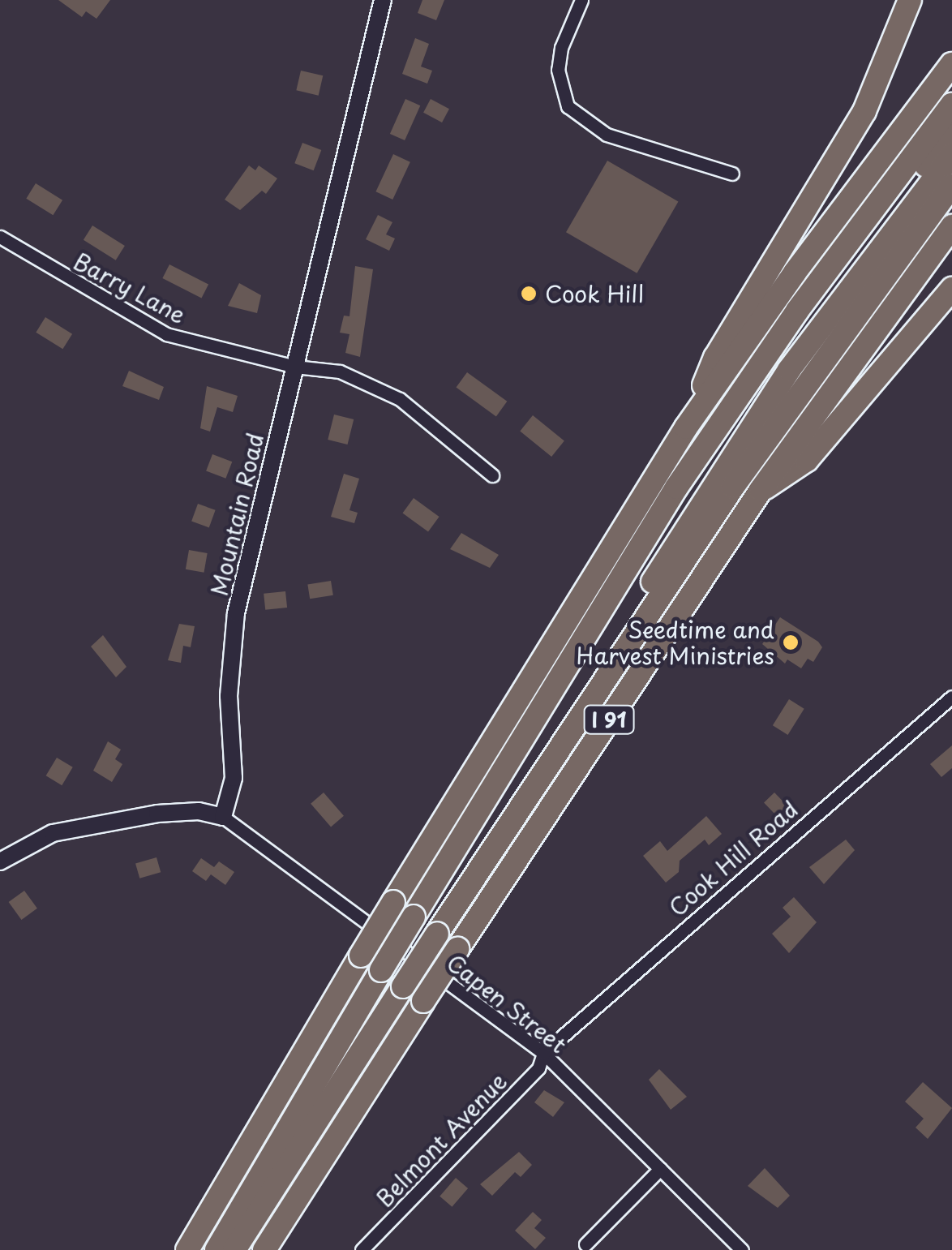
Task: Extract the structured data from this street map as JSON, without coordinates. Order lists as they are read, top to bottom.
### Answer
{
  "streets": {
    "highway": ["I 91"],
    "street": [
      "Barry Lane",
      "Mountain Road",
      "Cook Hill Road",
      "Capen Street",
      "Belmont Avenue"
    ]
  },
  "crossings": [
    ["Barry Lane", "Mountain Road"],
    ["Mountain Road", "Capen Street"],
    ["Cook Hill Road", "Capen Street"],
    ["Cook Hill Road", "Belmont Avenue"],
    ["Capen Street", "Belmont Avenue"]
  ],
  "places": ["Cook Hill", "Seedtime and Harvest Ministries"]
}
